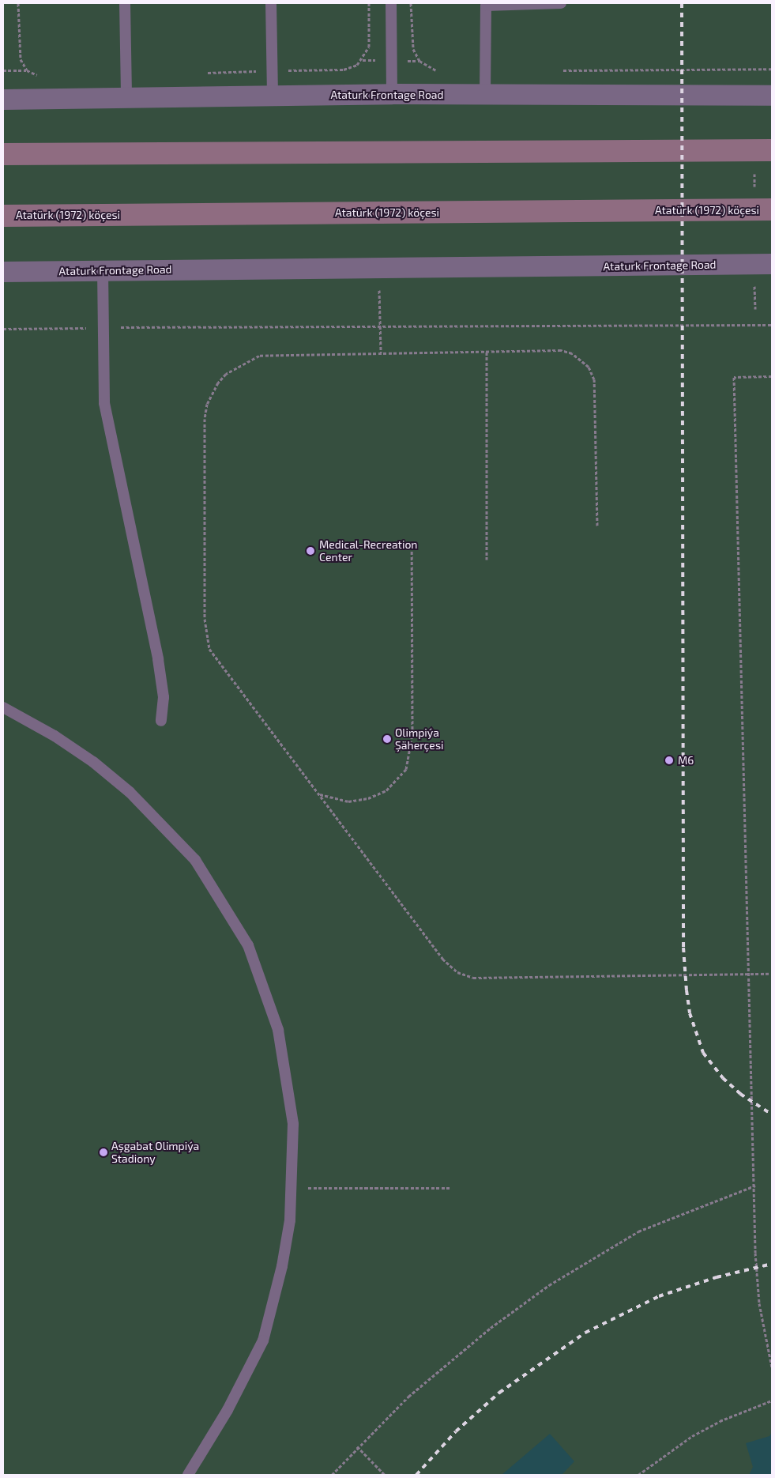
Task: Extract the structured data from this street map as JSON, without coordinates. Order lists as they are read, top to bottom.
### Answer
{
  "streets": {
    "main road": ["Atatürk (1972) köçesi"],
    "street": ["Ataturk Frontage Road"]
  },
  "places": [
    "Medical-Recreation Center",
    "Olimpiýa Şäherçesi",
    "M6",
    "Aşgabat Olimpiýa Stadiony"
  ]
}
